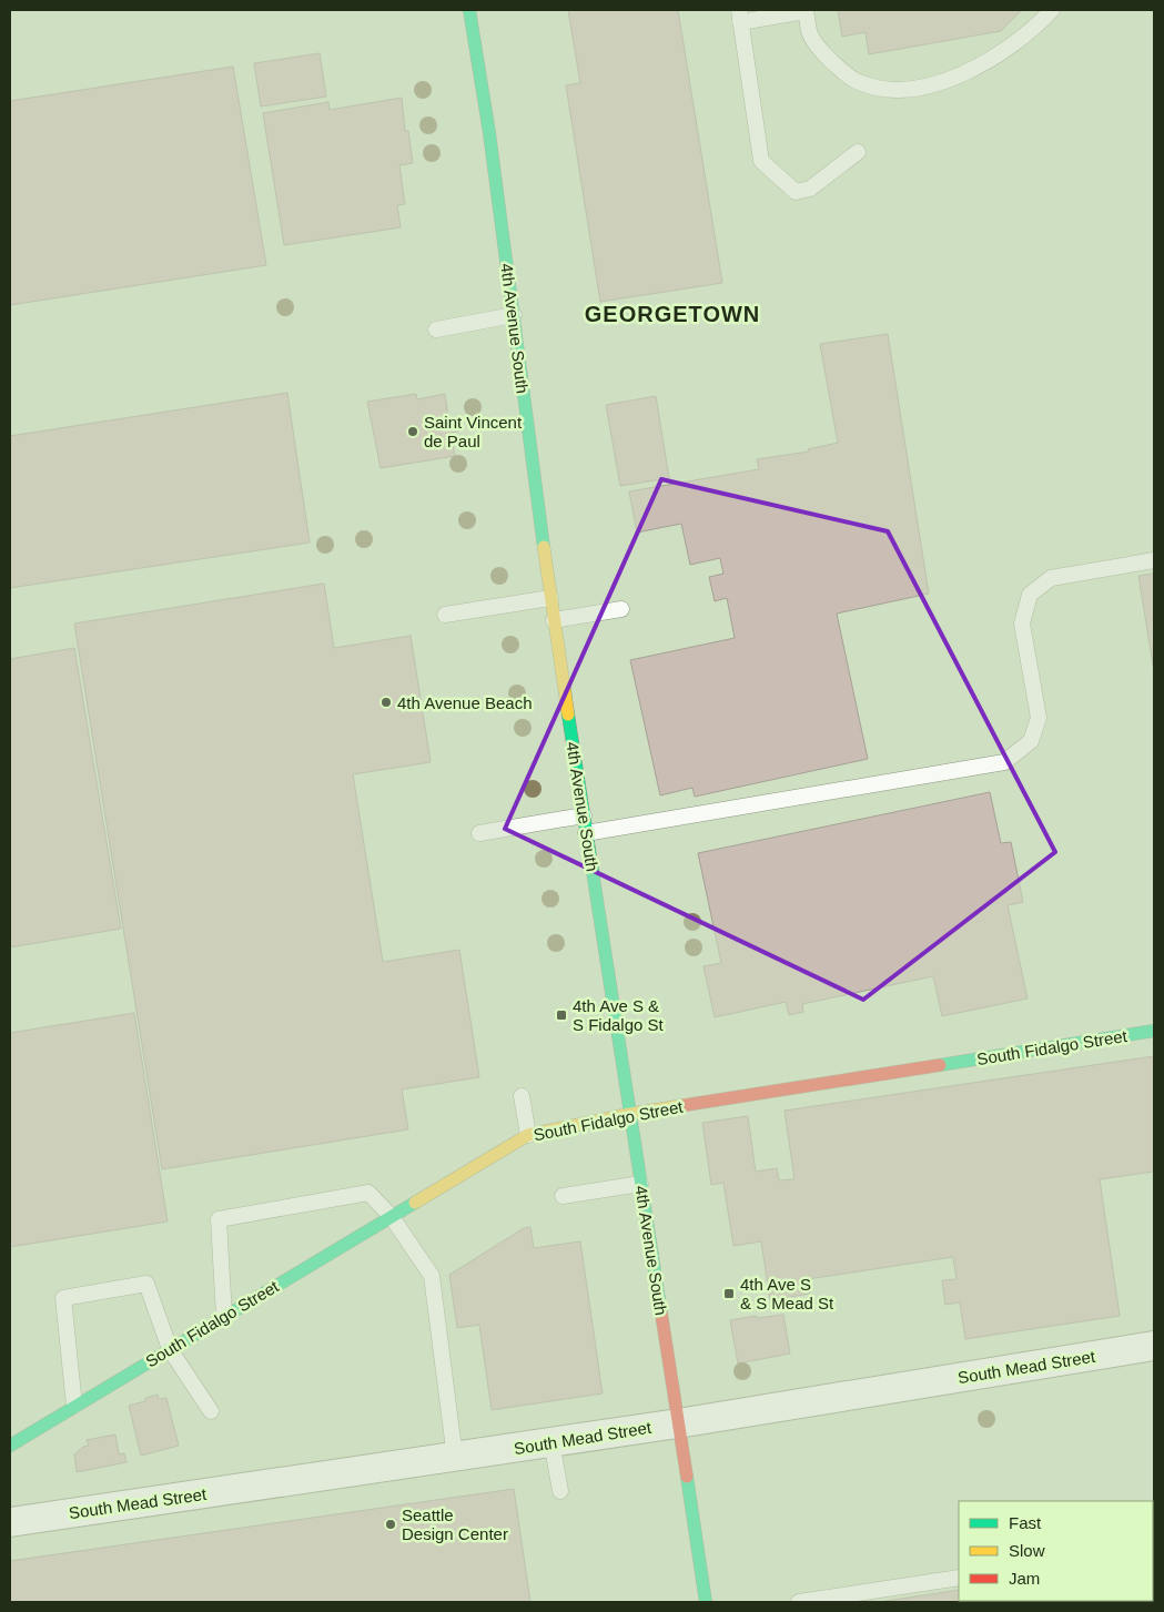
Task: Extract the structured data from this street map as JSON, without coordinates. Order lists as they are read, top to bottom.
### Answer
{
  "streets": {
    "main road": ["4th Avenue South", "South Fidalgo Street"],
    "street": ["South Mead Street"]
  },
  "crossings": [
    ["4th Avenue South", "South Fidalgo Street"],
    ["4th Avenue South", "South Mead Street"]
  ],
  "districts": ["GEORGETOWN"],
  "places": {
    "other": ["Saint Vincent de Paul", "4th Avenue Beach", "Seattle Design Center"],
    "transit": ["4th Ave S & S Fidalgo St", "4th Ave S & S Mead St"]
  },
  "legend": ["Fast", "Slow", "Jam"]
}
